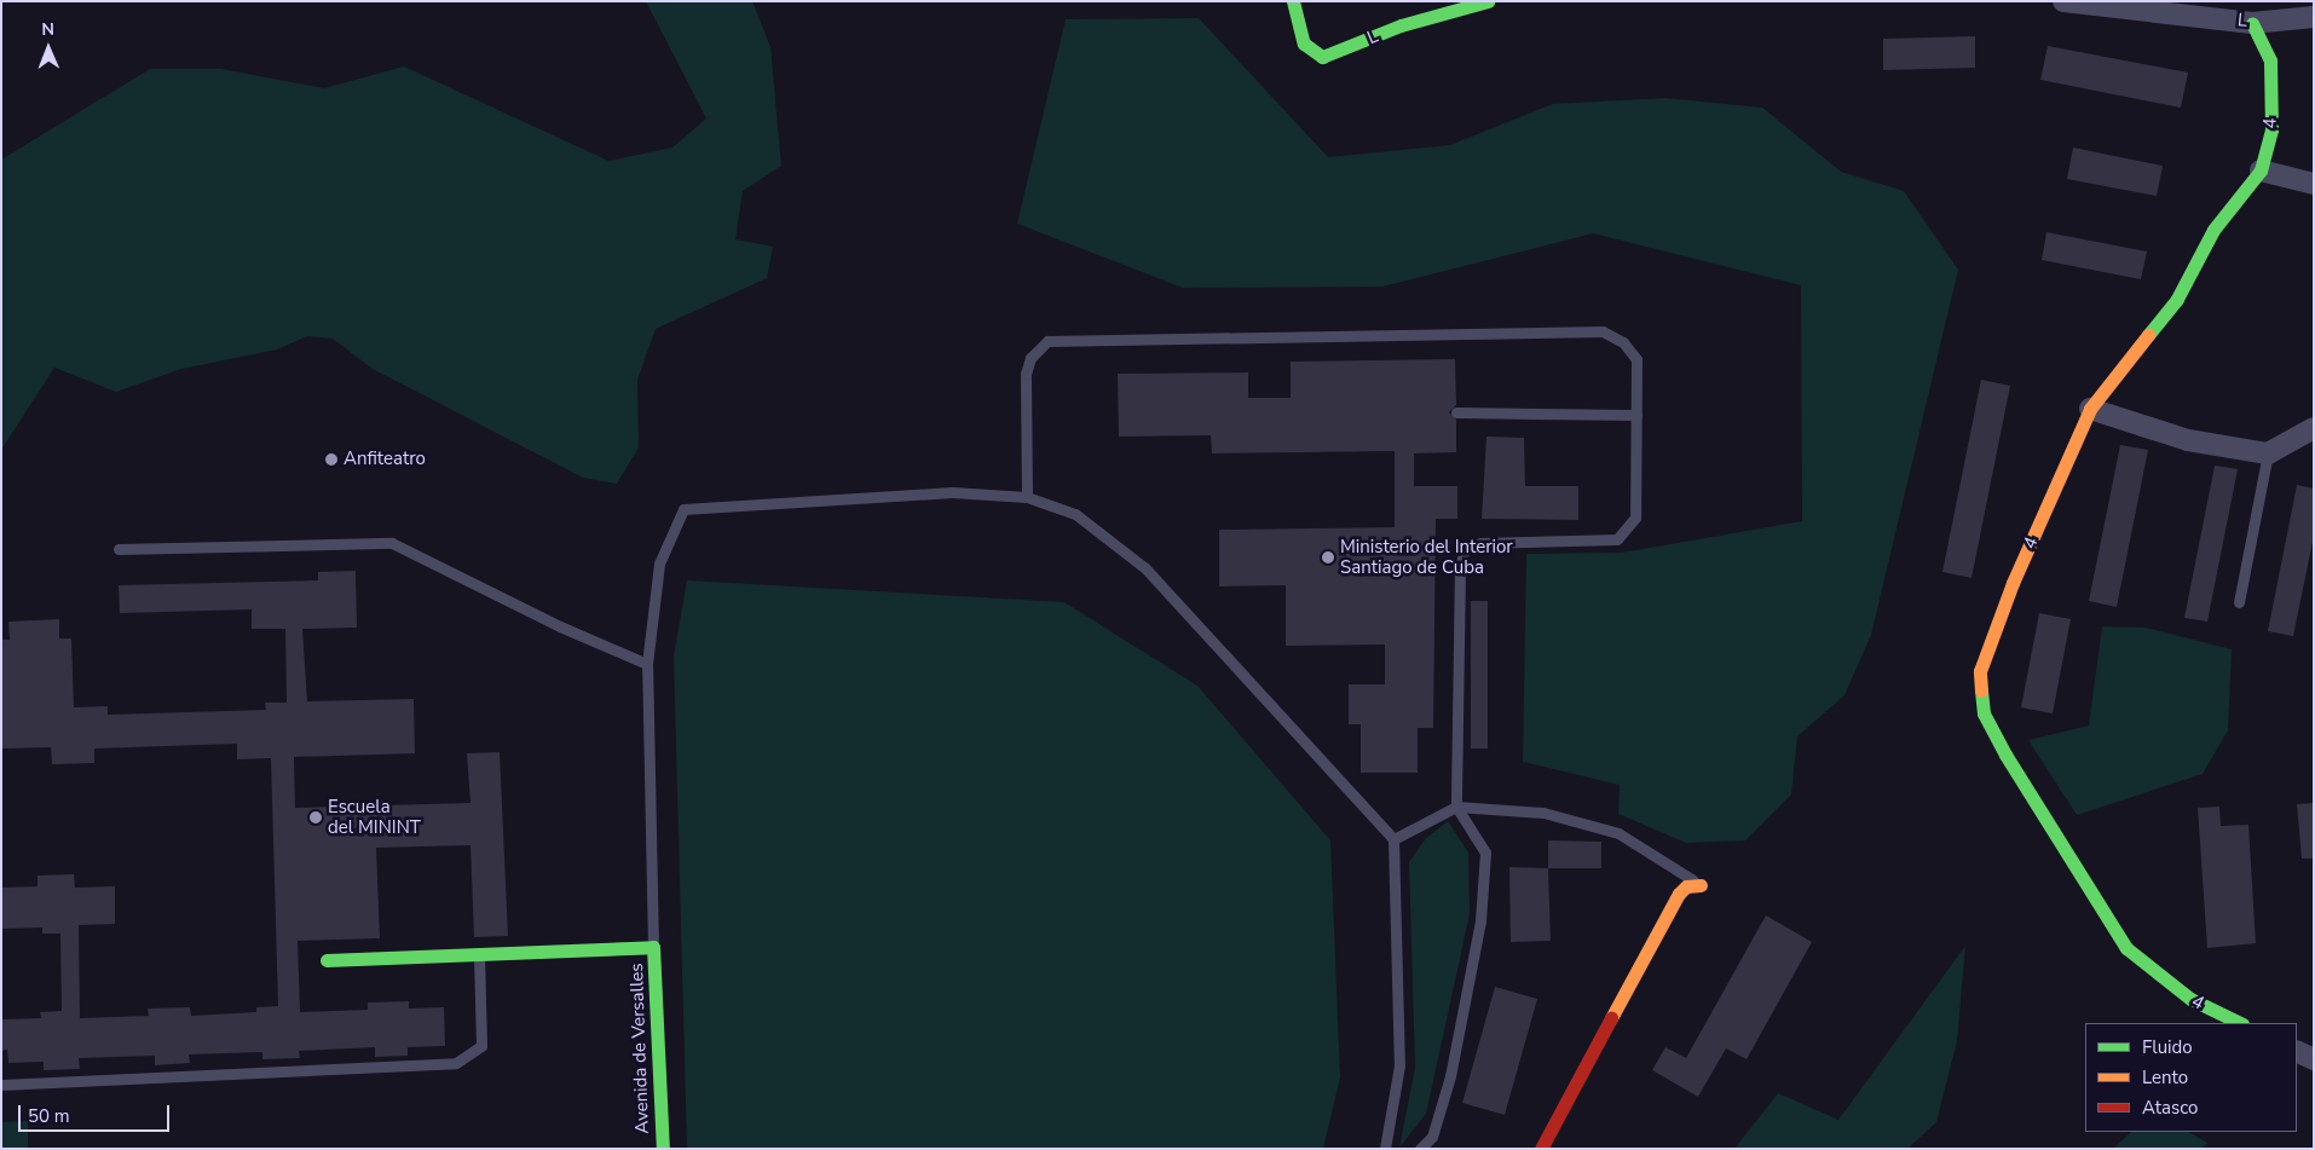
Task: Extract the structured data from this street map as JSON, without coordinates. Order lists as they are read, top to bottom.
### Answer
{
  "streets": {
    "street": ["L", "4", "Avenida de Versalles"]
  },
  "crossings": [
    ["L", "4"]
  ],
  "places": ["Anfiteatro", "Ministerio del Interior Santiago de Cuba", "Escuela del MININT"],
  "legend": ["Fluido", "Lento", "Atasco"],
  "scale_bar": "50 m",
  "north": "top"
}
